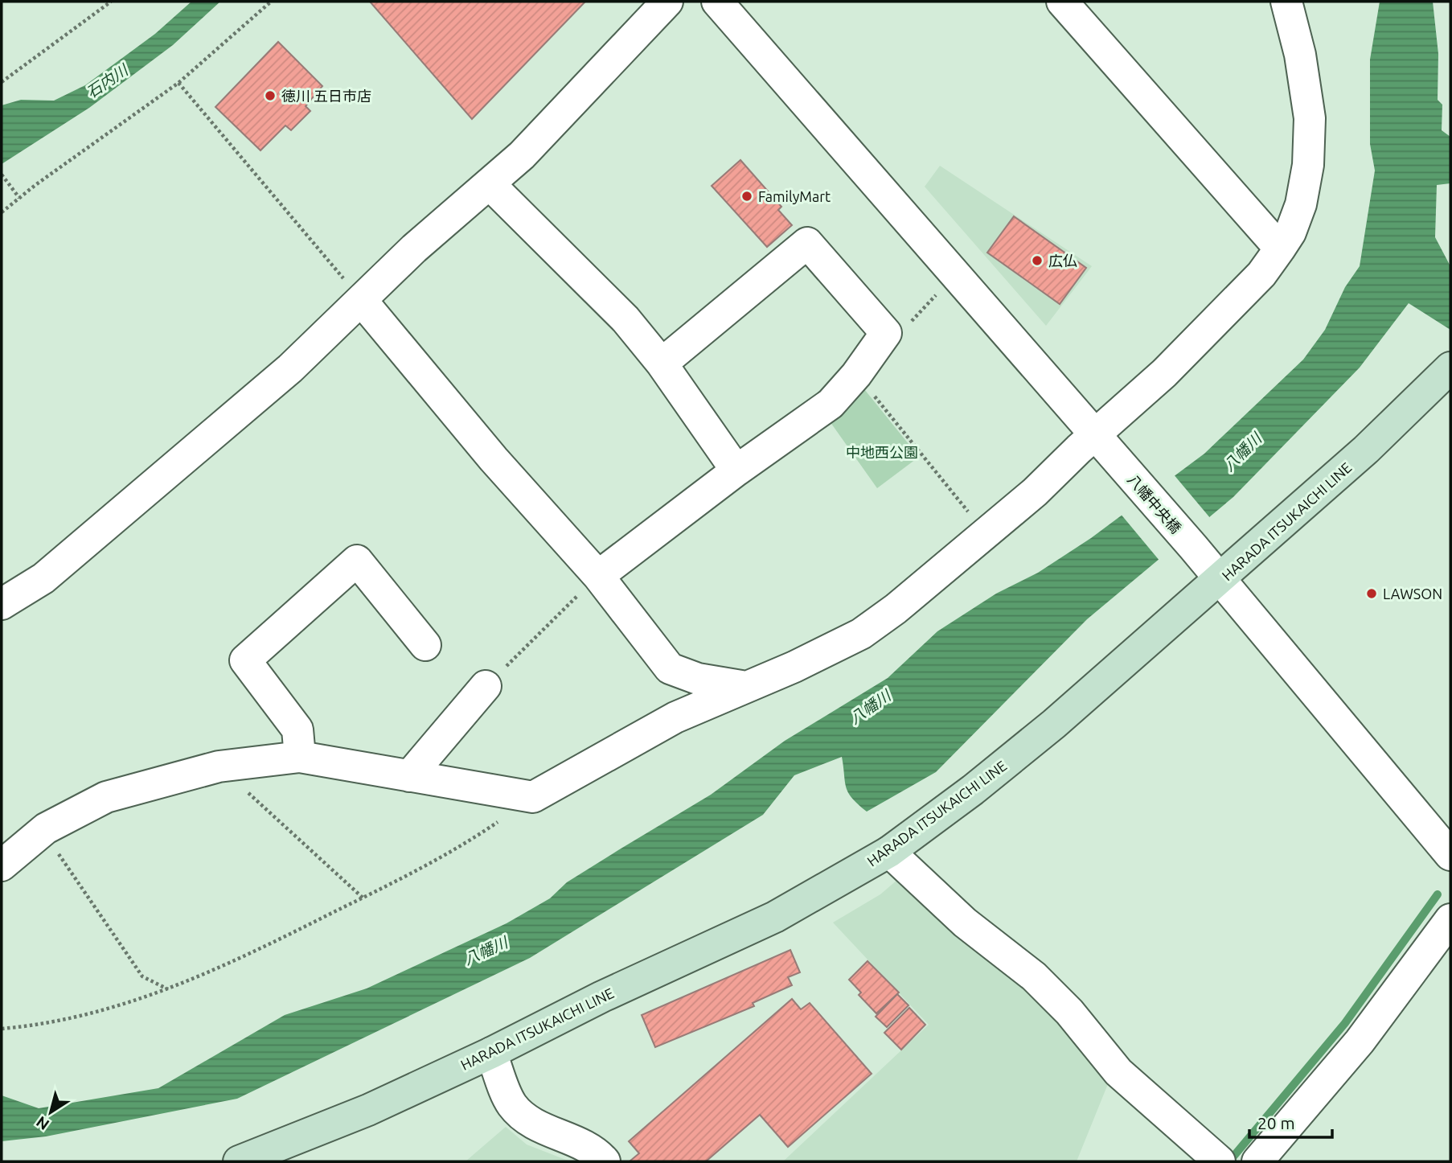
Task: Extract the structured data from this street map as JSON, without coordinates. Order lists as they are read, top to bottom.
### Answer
{
  "streets": {
    "main road": ["HARADA ITSUKAICHI LINE"],
    "street": ["八幡中央橋"]
  },
  "crossings": [
    ["八幡中央橋", "HARADA ITSUKAICHI LINE"]
  ],
  "water": ["石内川", "八幡川"],
  "parks": ["中地西公園"],
  "places": [
    "徳川 五日市店",
    "FamilyMart",
    "広仏",
    "LAWSON"
  ],
  "scale_bar": "20 m",
  "north": "bottom left"
}
